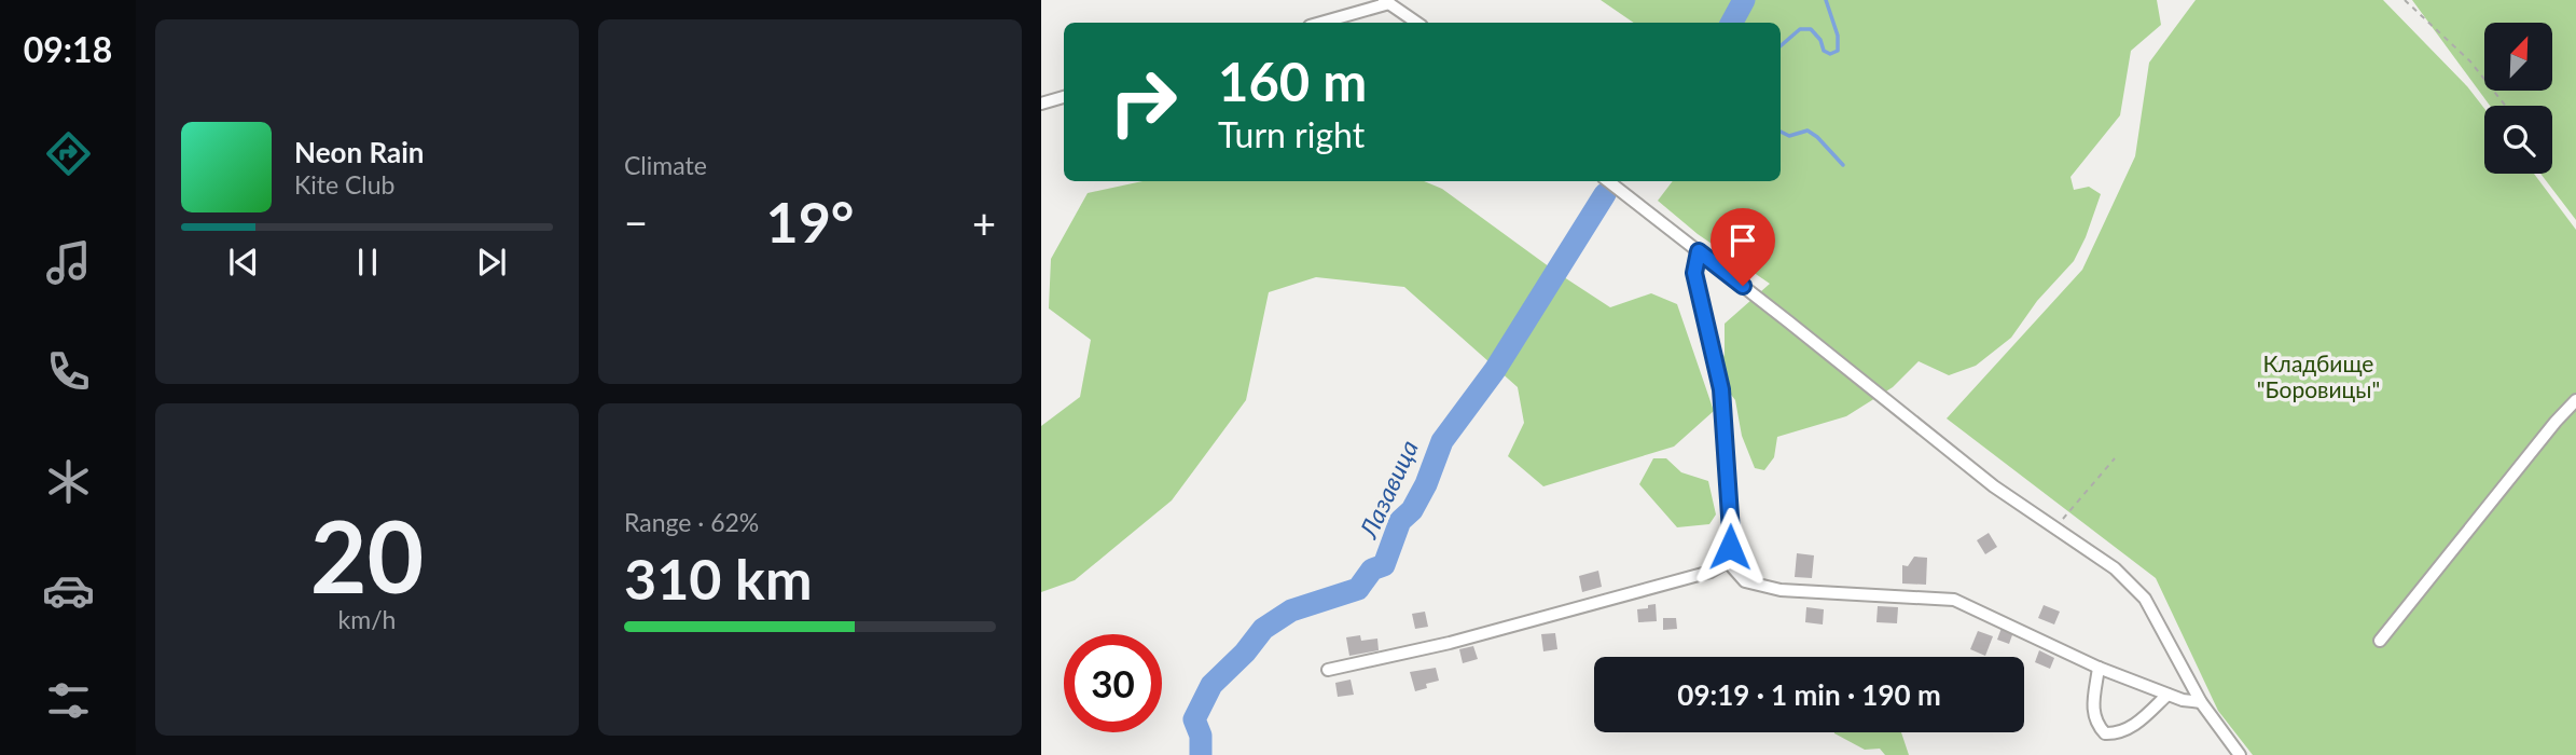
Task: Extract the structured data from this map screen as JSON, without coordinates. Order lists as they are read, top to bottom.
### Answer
{
  "water": ["Лазавица"],
  "parks": ["Кладбище \"Боровицы\""],
  "north": "top right",
  "page": {
    "tabs": "09:18",
    "tile": [
      "Climate",
      ["20", "km/h"],
      ["Range · 62%", "310 km"]
    ],
    "turn": ["160 m", "Turn right"],
    "song": ["Neon Rain", "Kite Club"],
    "heat": ["−", "19°", "+"],
    "limit": "30",
    "trip": "09:19 · 1 min · 190 m"
  }
}
